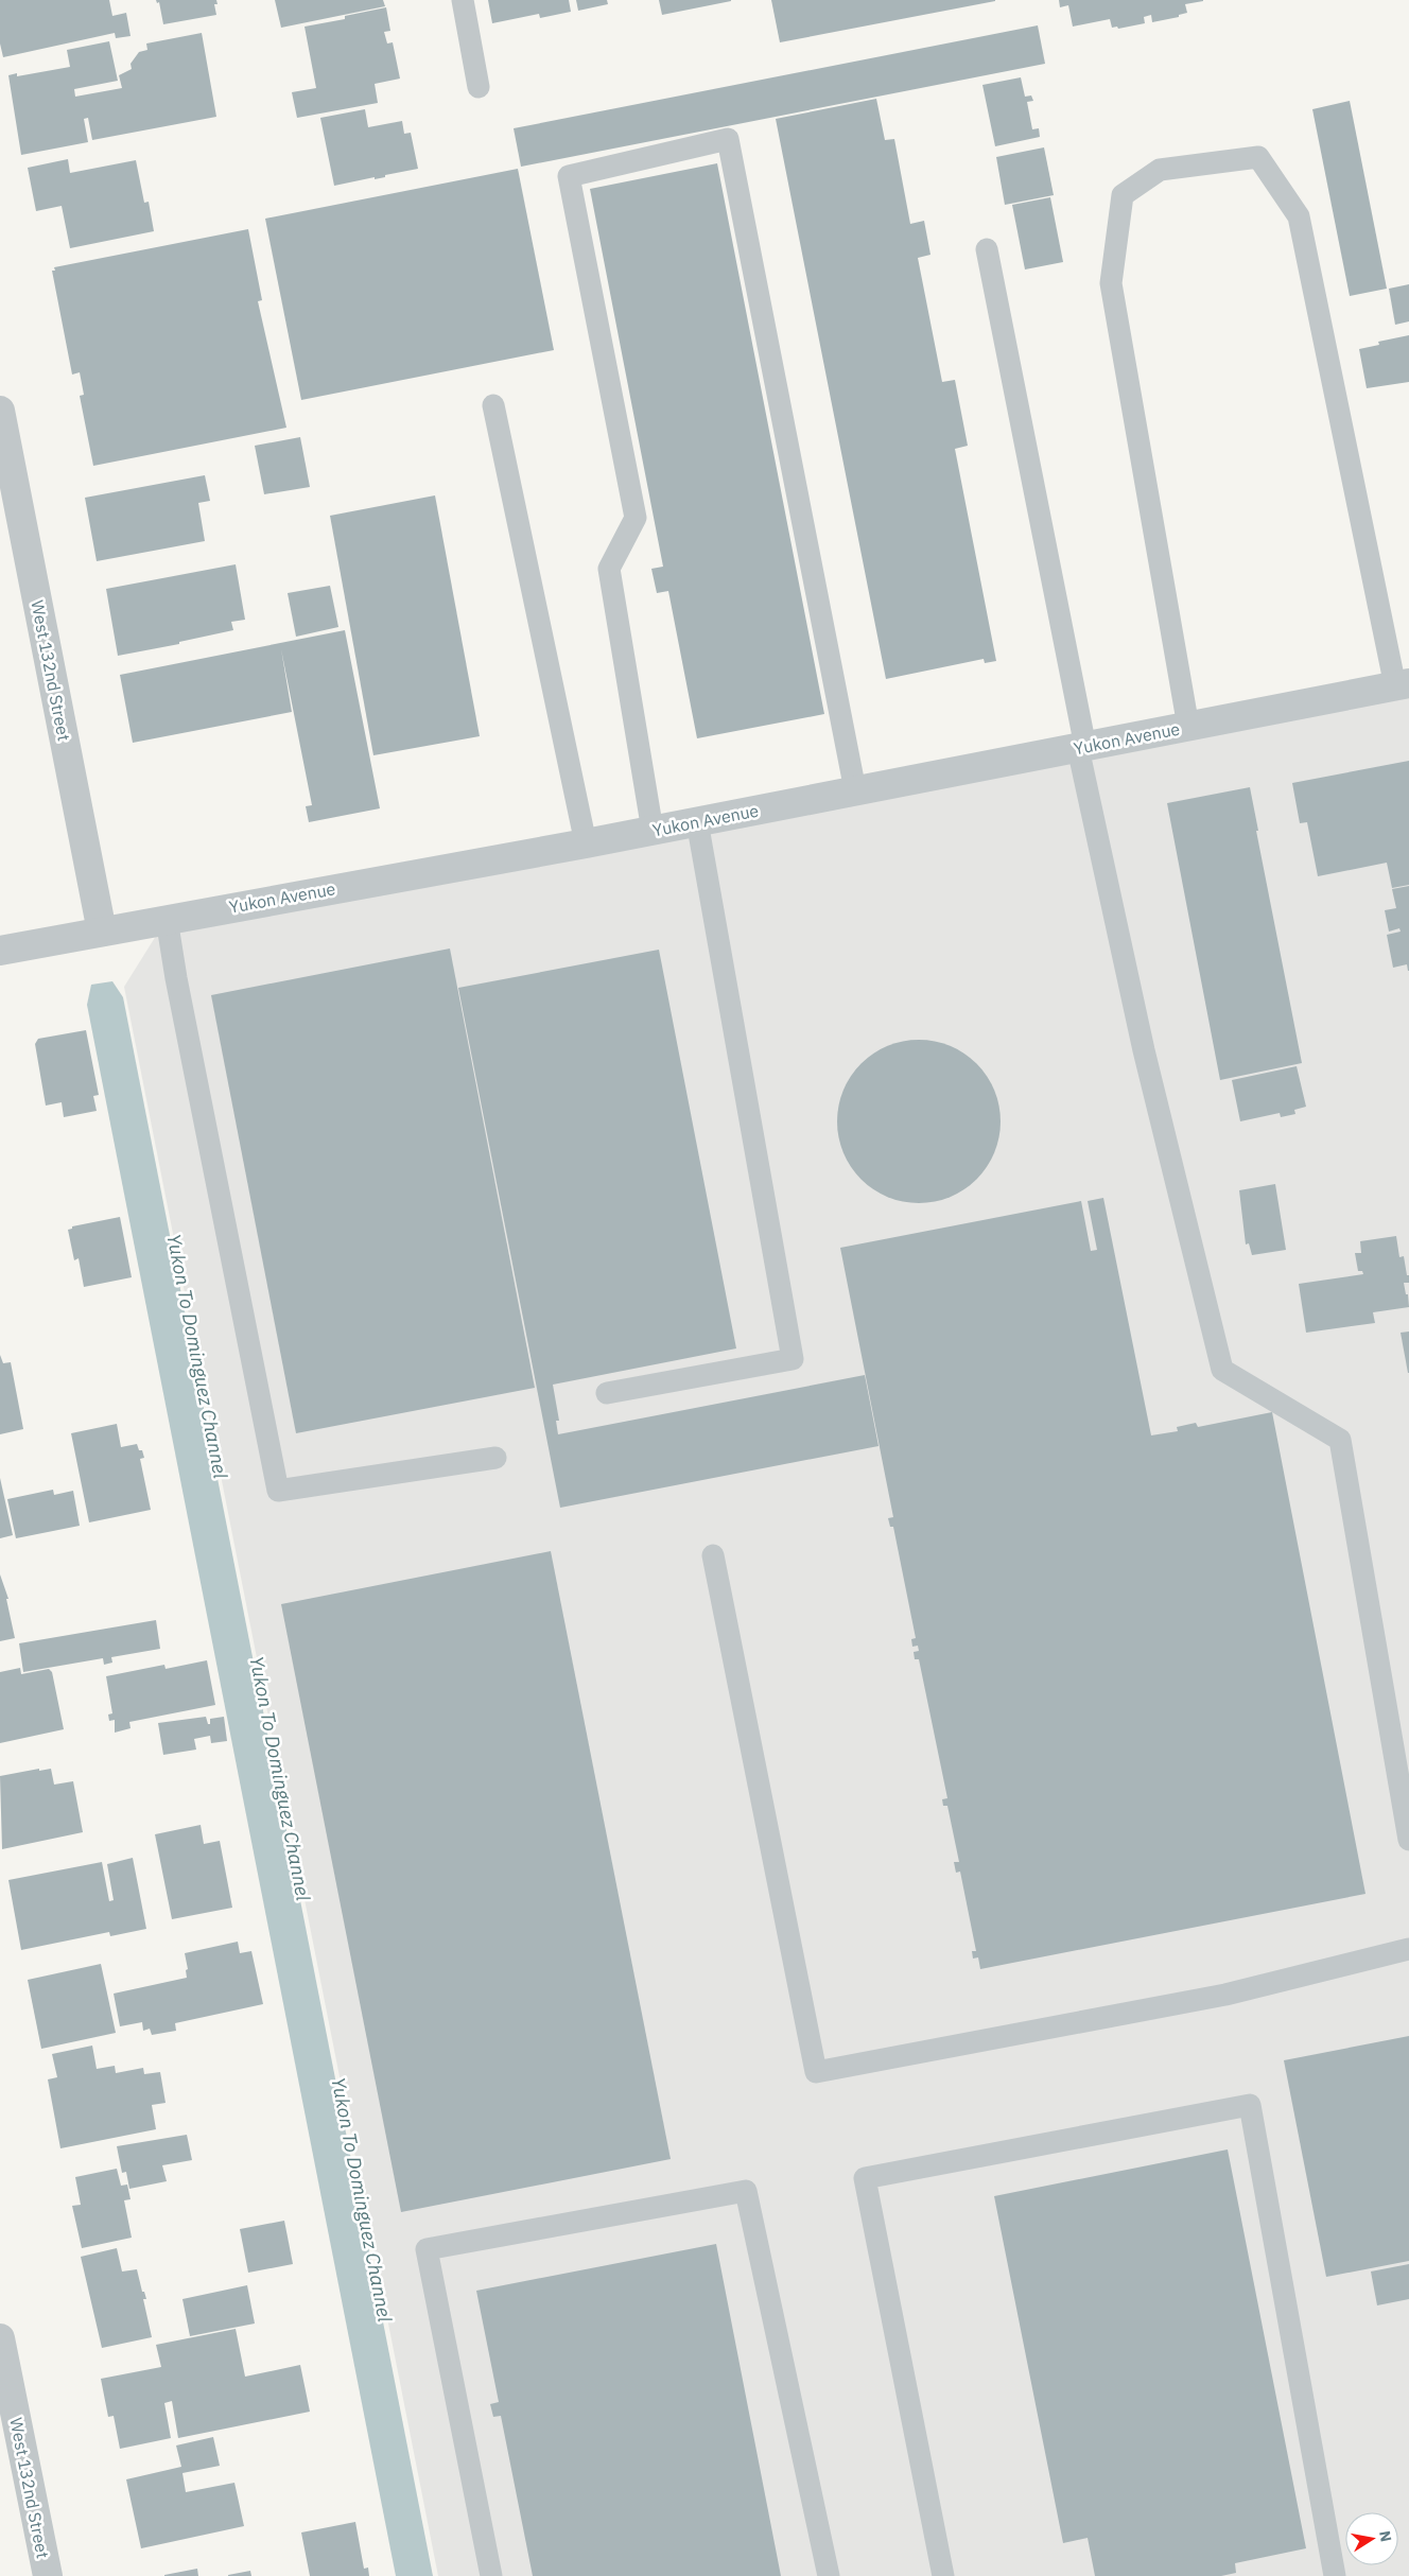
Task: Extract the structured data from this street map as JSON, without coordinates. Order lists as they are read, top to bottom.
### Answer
{
  "streets": {
    "street": ["West 132nd Street", "Yukon Avenue"]
  },
  "crossings": [
    ["West 132nd Street", "Yukon Avenue"]
  ],
  "water": ["Yukon To Dominguez Channel"],
  "north": "right"
}
